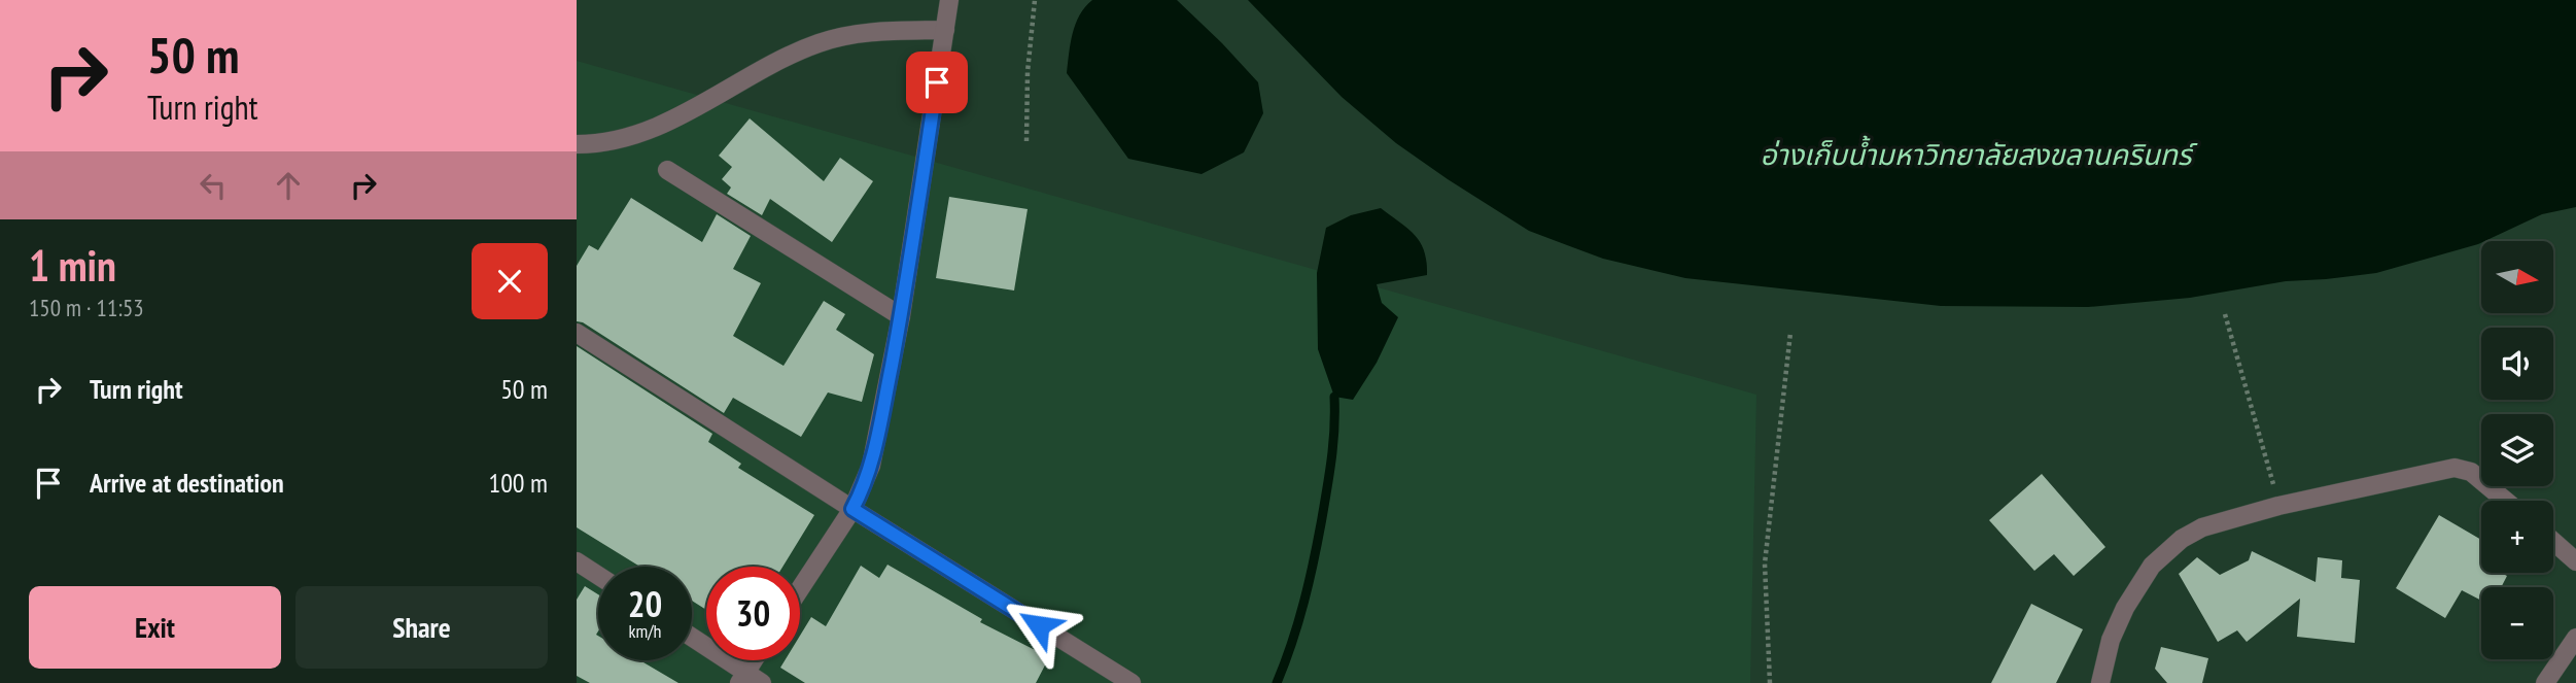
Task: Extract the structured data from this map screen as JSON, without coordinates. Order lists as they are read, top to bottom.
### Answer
{
  "water": ["อ่างเก็บน้ำมหาวิทยาลัยสงขลานครินทร์"],
  "north": "right",
  "page": {
    "turn": ["50 m", "Turn right"],
    "heading": ["1 min", "150 m · 11:53"],
    "map_buttons": ["+", "−"],
    "list": [
      {
        "name": "Turn right",
        "value": "50 m"
      },
      {
        "name": "Arrive at destination",
        "value": "100 m"
      }
    ],
    "speed": "20 km/h",
    "limit": "30",
    "buttons": ["Exit", "Share"]
  }
}
